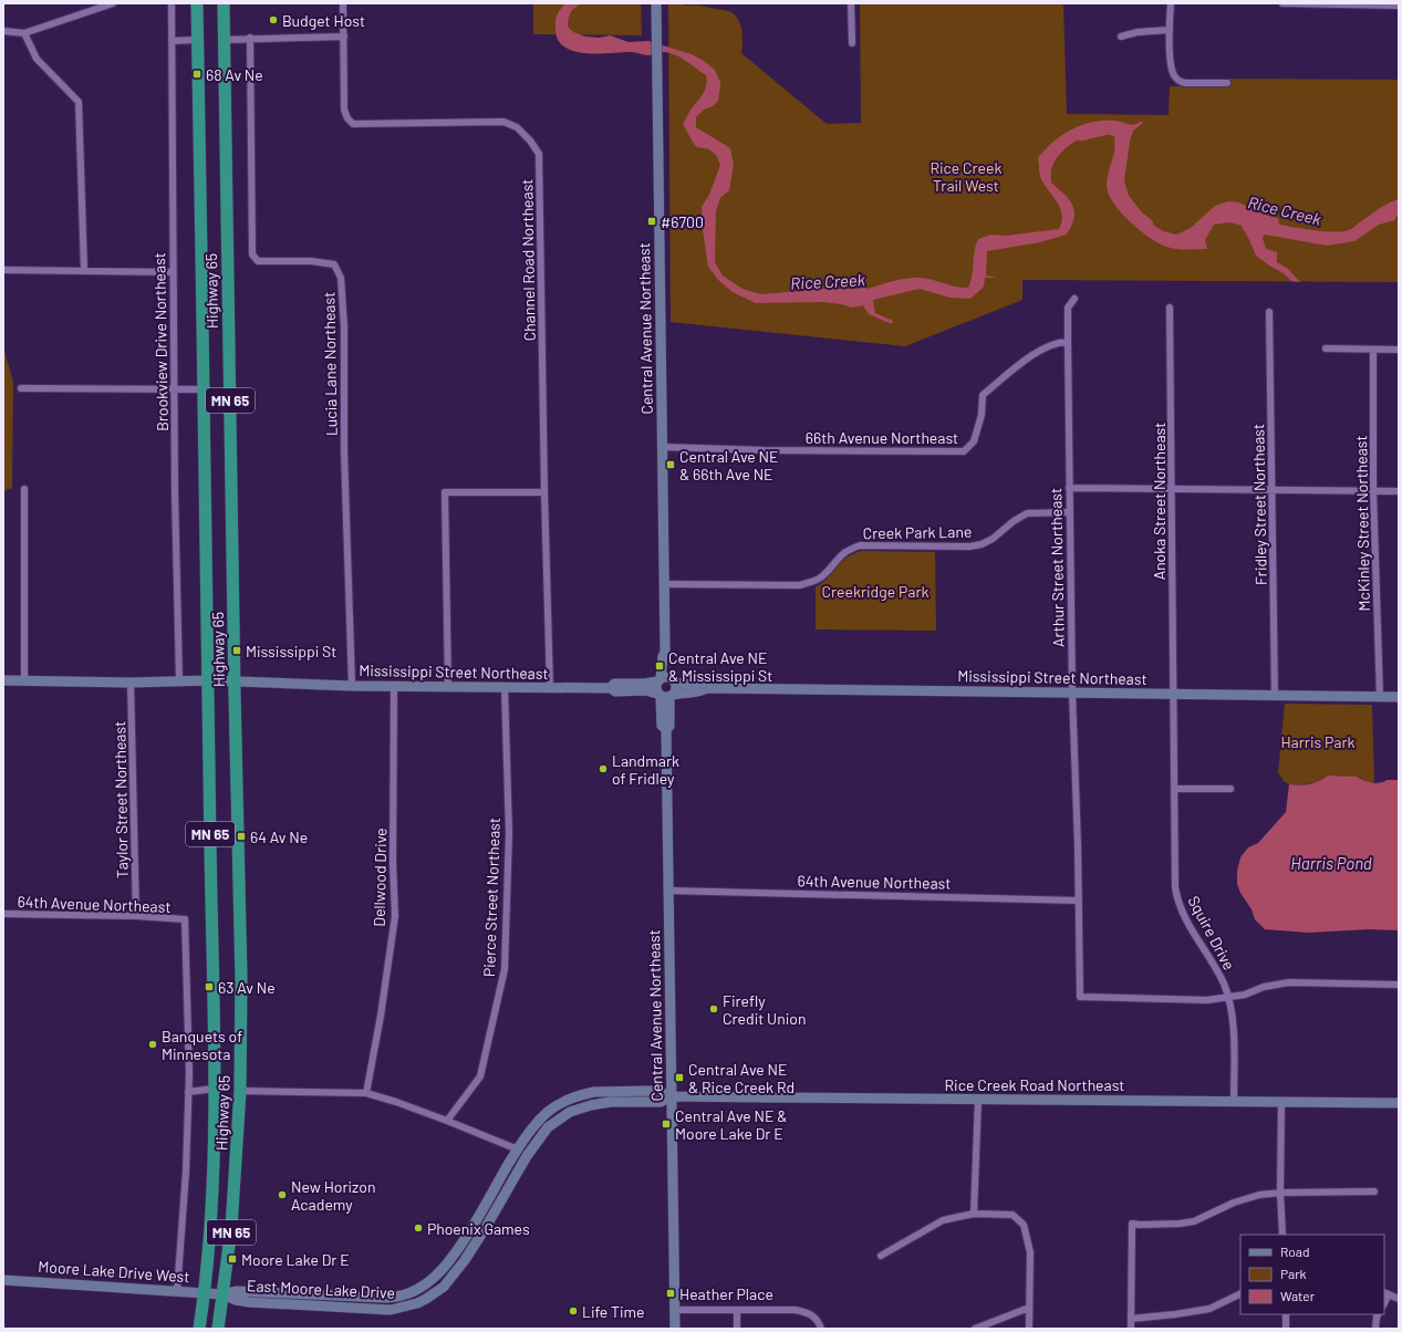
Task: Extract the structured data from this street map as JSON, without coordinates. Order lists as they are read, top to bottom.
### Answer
{
  "streets": {
    "highway": ["Highway 65", "MN 65"],
    "street": [
      "Channel Road Northeast",
      "Central Avenue Northeast",
      "Brookview Drive Northeast",
      "Lucia Lane Northeast",
      "66th Avenue Northeast",
      "Anoka Street Northeast",
      "Fridley Street Northeast",
      "McKinley Street Northeast",
      "Creek Park Lane",
      "Arthur Street Northeast",
      "Mississippi Street Northeast",
      "Taylor Street Northeast",
      "Dellwood Drive",
      "64th Avenue Northeast",
      "Pierce Street Northeast",
      "Squire Drive",
      "Rice Creek Road Northeast",
      "Moore Lake Drive West",
      "East Moore Lake Drive"
    ]
  },
  "crossings": [
    ["Channel Road Northeast", "Mississippi Street Northeast"],
    ["Highway 65", "MN 65"],
    ["Highway 65", "Mississippi Street Northeast"],
    ["Highway 65", "Moore Lake Drive West"],
    ["Highway 65", "East Moore Lake Drive"],
    ["Central Avenue Northeast", "66th Avenue Northeast"],
    ["Central Avenue Northeast", "Creek Park Lane"],
    ["Central Avenue Northeast", "Mississippi Street Northeast"],
    ["Central Avenue Northeast", "64th Avenue Northeast"],
    ["Central Avenue Northeast", "Rice Creek Road Northeast"],
    ["Brookview Drive Northeast", "Mississippi Street Northeast"],
    ["Lucia Lane Northeast", "Mississippi Street Northeast"],
    ["MN 65", "Moore Lake Drive West"],
    ["MN 65", "East Moore Lake Drive"],
    ["66th Avenue Northeast", "Arthur Street Northeast"],
    ["Anoka Street Northeast", "Mississippi Street Northeast"],
    ["Anoka Street Northeast", "Squire Drive"],
    ["Fridley Street Northeast", "Mississippi Street Northeast"],
    ["McKinley Street Northeast", "Mississippi Street Northeast"],
    ["Creek Park Lane", "Arthur Street Northeast"],
    ["Arthur Street Northeast", "Mississippi Street Northeast"],
    ["Arthur Street Northeast", "64th Avenue Northeast"],
    ["Arthur Street Northeast", "Squire Drive"],
    ["Mississippi Street Northeast", "Taylor Street Northeast"],
    ["Mississippi Street Northeast", "Dellwood Drive"],
    ["Mississippi Street Northeast", "Pierce Street Northeast"],
    ["Mississippi Street Northeast", "Squire Drive"],
    ["Taylor Street Northeast", "64th Avenue Northeast"],
    ["Squire Drive", "Rice Creek Road Northeast"],
    ["Rice Creek Road Northeast", "East Moore Lake Drive"],
    ["Moore Lake Drive West", "East Moore Lake Drive"]
  ],
  "water": ["Rice Creek", "Harris Pond"],
  "parks": ["Rice Creek Trail West", "Creekridge Park", "Harris Park"],
  "places": {
    "other": [
      "Budget Host",
      "Landmark of Fridley",
      "Firefly Credit Union",
      "Banquets of Minnesota",
      "New Horizon Academy",
      "Phoenix Games",
      "Life Time"
    ],
    "transit": [
      "68 Av Ne",
      "#6700",
      "Central Ave NE & 66th Ave NE",
      "Mississippi St",
      "Central Ave NE & Mississippi St",
      "64 Av Ne",
      "63 Av Ne",
      "Central Ave NE & Rice Creek Rd",
      "Central Ave NE & Moore Lake Dr E",
      "Moore Lake Dr E",
      "Heather Place"
    ]
  },
  "legend": ["Road", "Park", "Water"]
}
